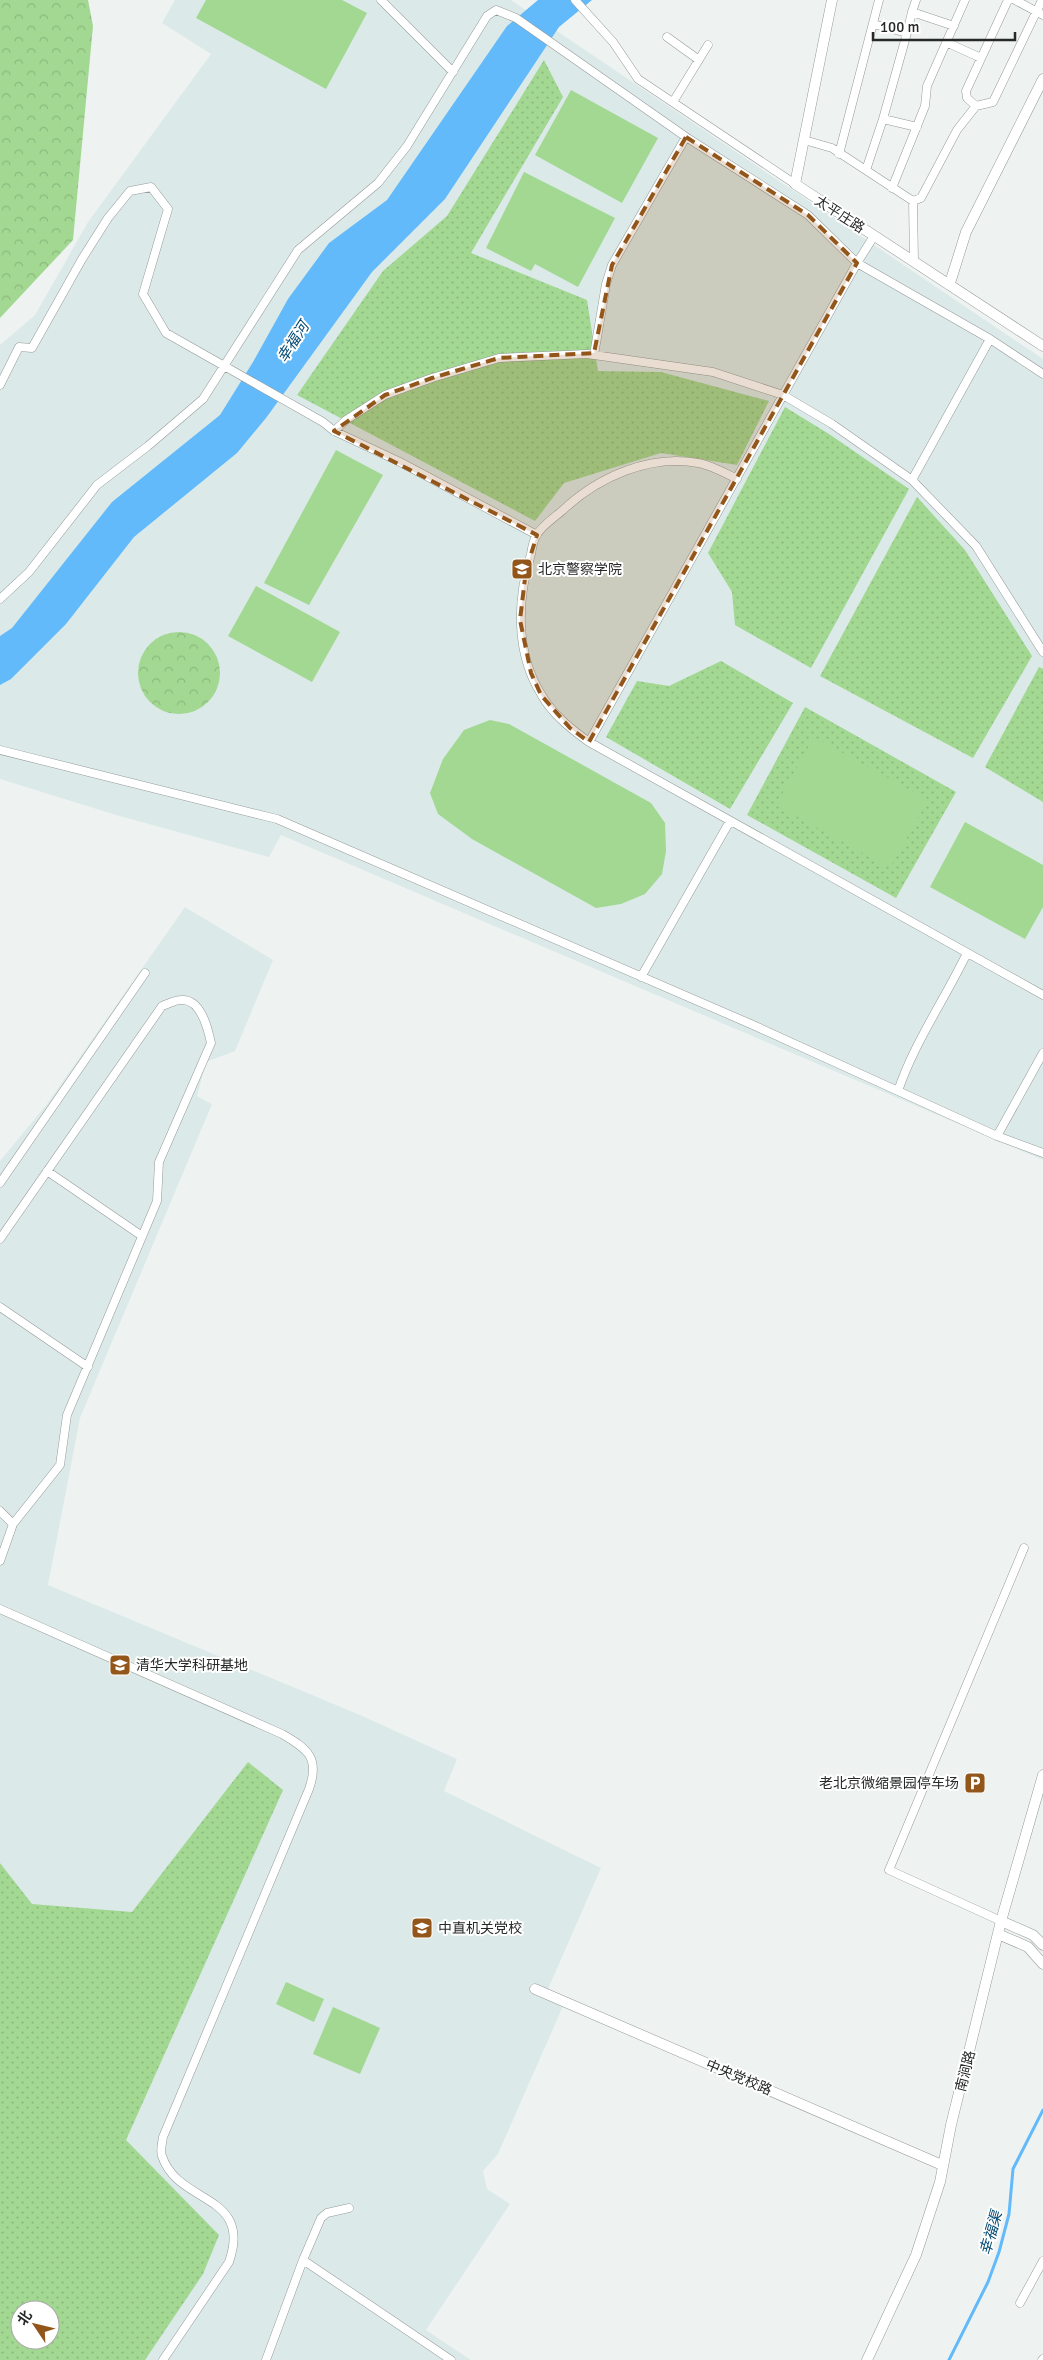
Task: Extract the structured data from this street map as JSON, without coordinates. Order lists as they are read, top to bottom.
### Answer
{
  "streets": {
    "street": ["太平庄路", "南涧路", "中央党校路"]
  },
  "crossings": [
    ["南涧路", "中央党校路"]
  ],
  "water": ["幸福河", "幸福渠"],
  "places": {
    "school or university": ["北京警察学院", "清华大学科研基地", "中直机关党校"],
    "parking": ["老北京微缩景园停车场"]
  },
  "scale_bar": "100 m",
  "north": "top left"
}
